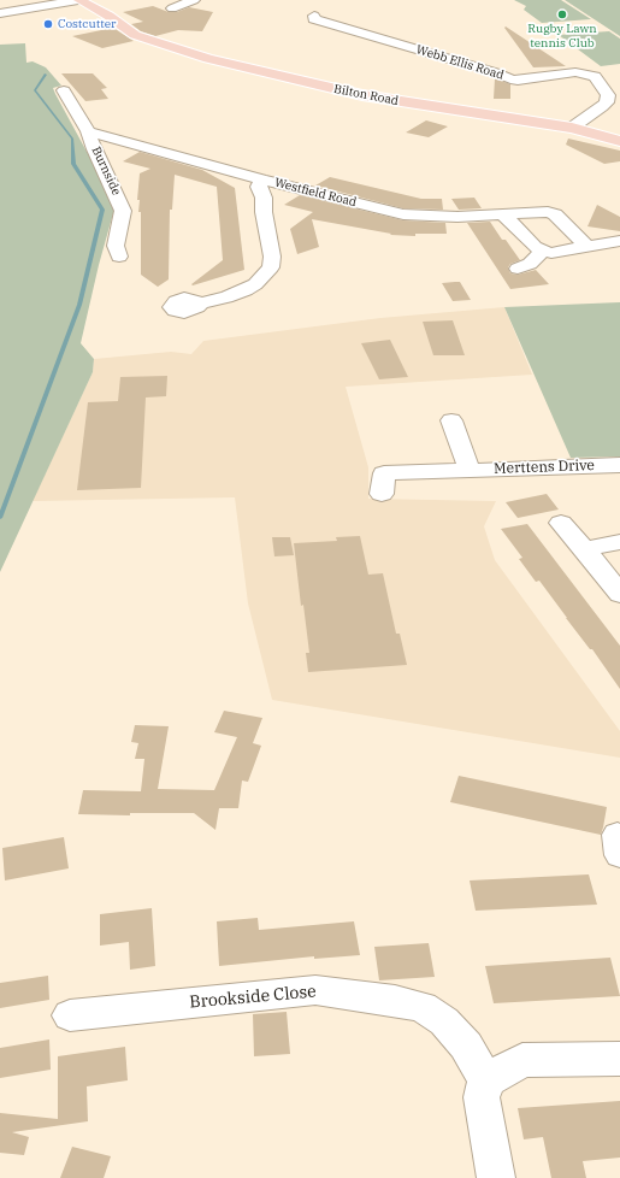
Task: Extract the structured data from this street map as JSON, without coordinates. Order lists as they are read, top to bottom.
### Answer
{
  "streets": {
    "main road": ["Bilton Road"],
    "street": [
      "Webb Ellis Road",
      "Burnside",
      "Westfield Road",
      "Merttens Drive",
      "Brookside Close"
    ]
  },
  "crossings": [
    ["Webb Ellis Road", "Bilton Road"],
    ["Burnside", "Westfield Road"]
  ],
  "places": ["Rugby Lawn tennis Club", "Costcutter"]
}
